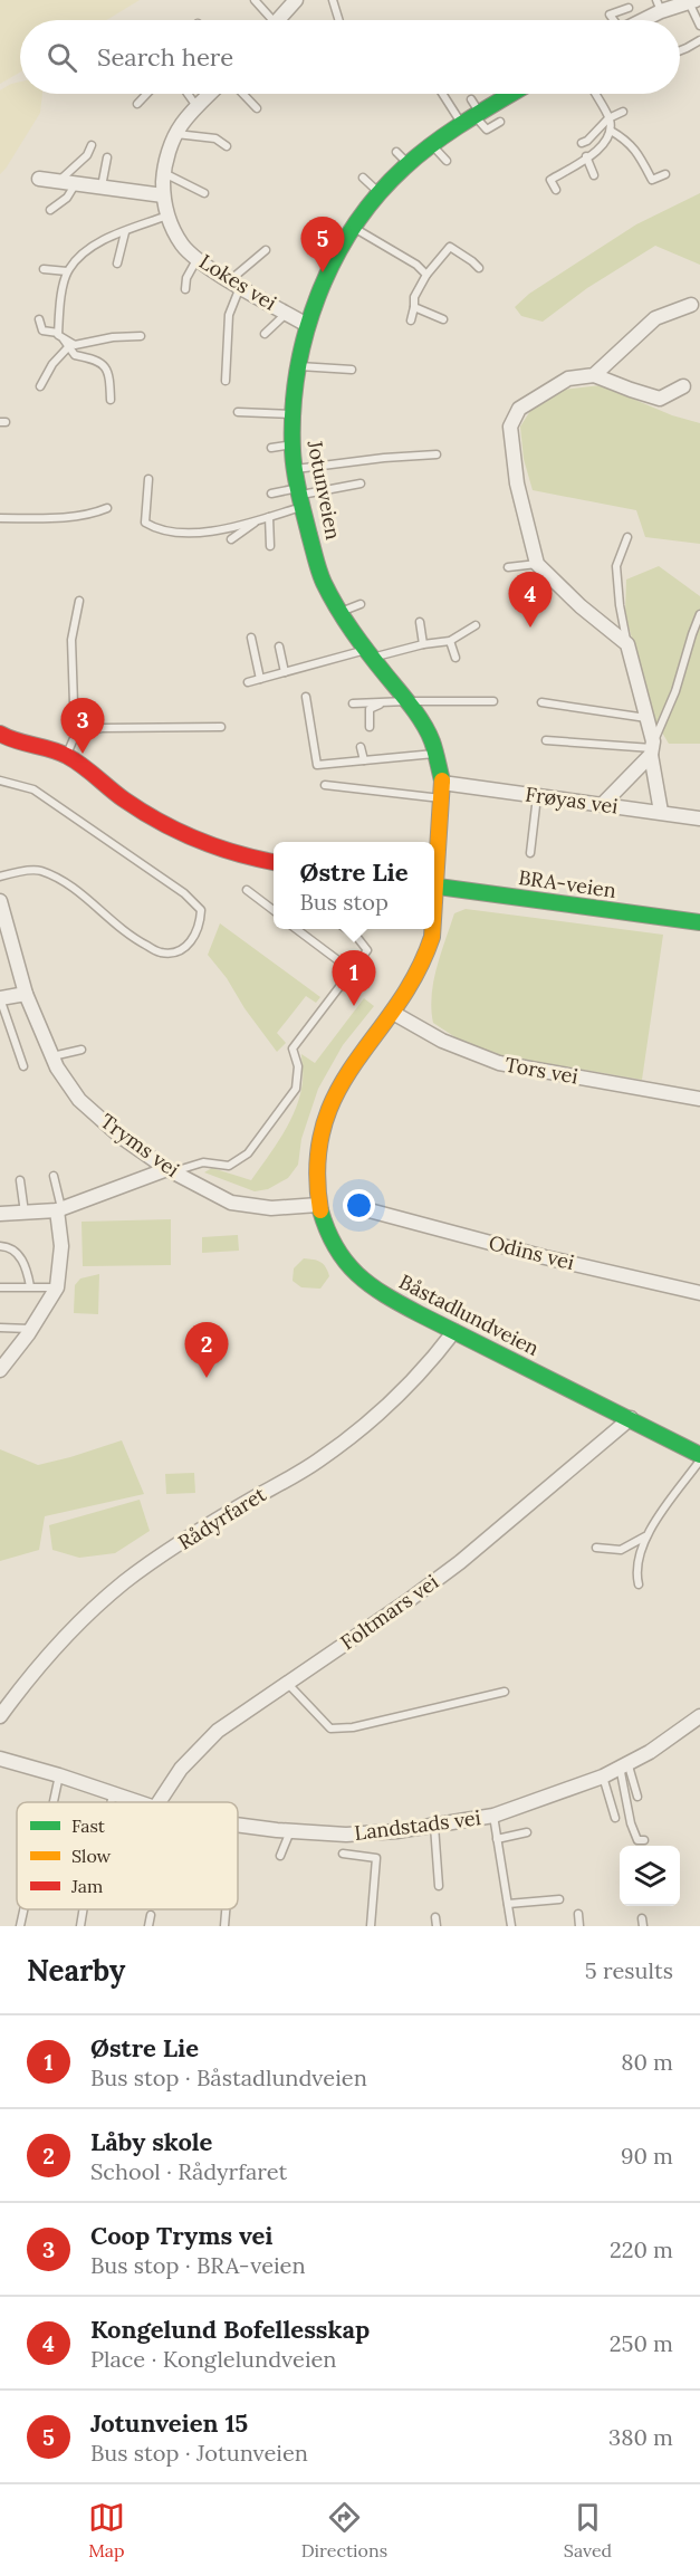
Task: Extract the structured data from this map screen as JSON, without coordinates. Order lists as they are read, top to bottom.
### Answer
{
  "streets": {
    "street": [
      "Lokes vei",
      "Jotunveien",
      "Frøyas vei",
      "BRA-veien",
      "Tors vei",
      "Tryms vei",
      "Odins vei",
      "Båstadlundveien",
      "Rådyrfaret",
      "Foltmars vei",
      "Landstads vei"
    ]
  },
  "crossings": [
    ["Lokes vei", "Jotunveien"],
    ["Jotunveien", "Frøyas vei"],
    ["Tors vei", "Båstadlundveien"],
    ["Tryms vei", "Båstadlundveien"],
    ["Båstadlundveien", "Rådyrfaret"],
    ["Båstadlundveien", "Foltmars vei"]
  ],
  "legend": ["Fast", "Slow", "Jam"],
  "page": {
    "search": "Search here",
    "pins": [
      "5",
      "4",
      "3",
      "1",
      "2"
    ],
    "popup": ["Østre Lie", "Bus stop"],
    "heading": ["Nearby", "5 results"],
    "list": [
      {
        "mark": "1",
        "name": "Østre Lie",
        "note": "Bus stop · Båstadlundveien",
        "value": "80 m"
      },
      {
        "mark": "2",
        "name": "Låby skole",
        "note": "School · Rådyrfaret",
        "value": "90 m"
      },
      {
        "mark": "3",
        "name": "Coop Tryms vei",
        "note": "Bus stop · BRA-veien",
        "value": "220 m"
      },
      {
        "mark": "4",
        "name": "Kongelund Bofellesskap",
        "note": "Place · Konglelundveien",
        "value": "250 m"
      },
      {
        "mark": "5",
        "name": "Jotunveien 15",
        "note": "Bus stop · Jotunveien",
        "value": "380 m"
      }
    ],
    "nav": ["Map", "Directions", "Saved"]
  }
}
